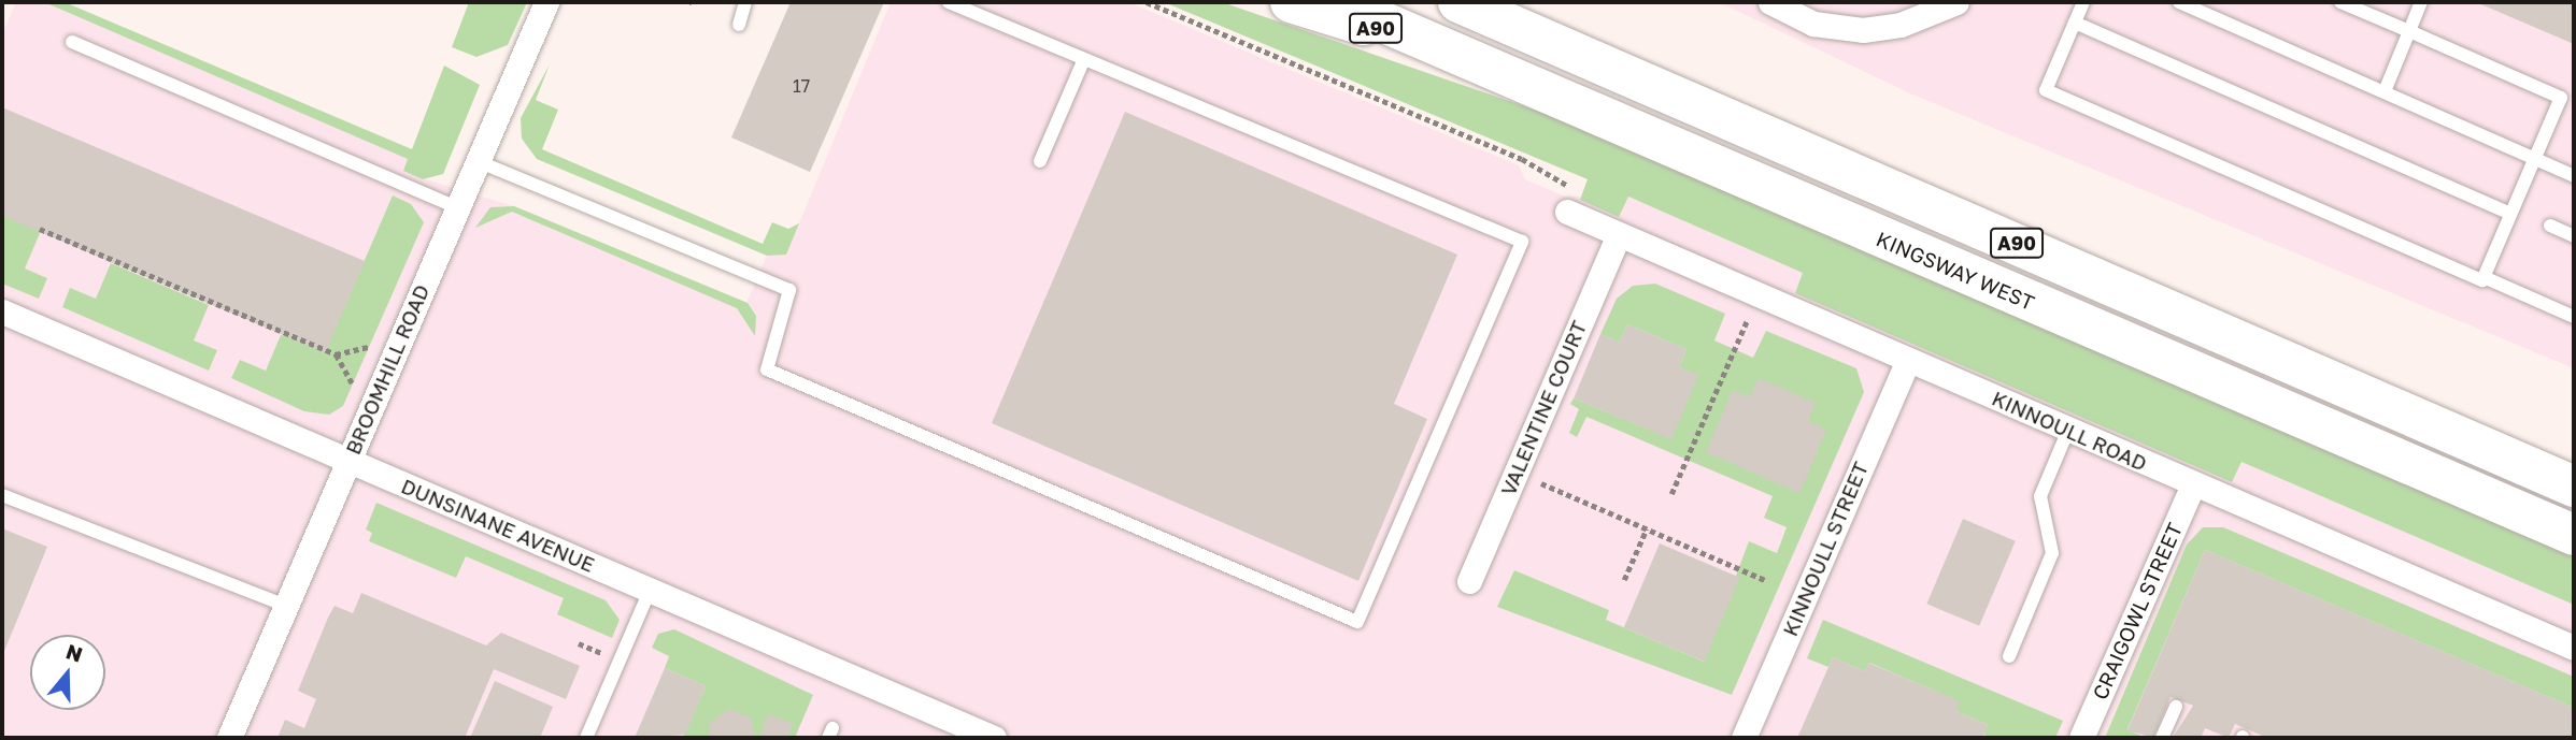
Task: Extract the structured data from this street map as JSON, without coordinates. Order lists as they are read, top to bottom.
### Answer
{
  "streets": {
    "highway": ["A90", "KINGSWAY WEST"],
    "street": [
      "BROOMHILL ROAD",
      "VALENTINE COURT",
      "KINNOULL ROAD",
      "DUNSINANE AVENUE",
      "KINNOULL STREET",
      "CRAIGOWL STREET"
    ]
  },
  "crossings": [
    ["A90", "KINGSWAY WEST"],
    ["BROOMHILL ROAD", "DUNSINANE AVENUE"],
    ["VALENTINE COURT", "KINNOULL ROAD"],
    ["KINNOULL ROAD", "KINNOULL STREET"],
    ["KINNOULL ROAD", "CRAIGOWL STREET"]
  ],
  "house_numbers": ["17"],
  "north": "top"
}
